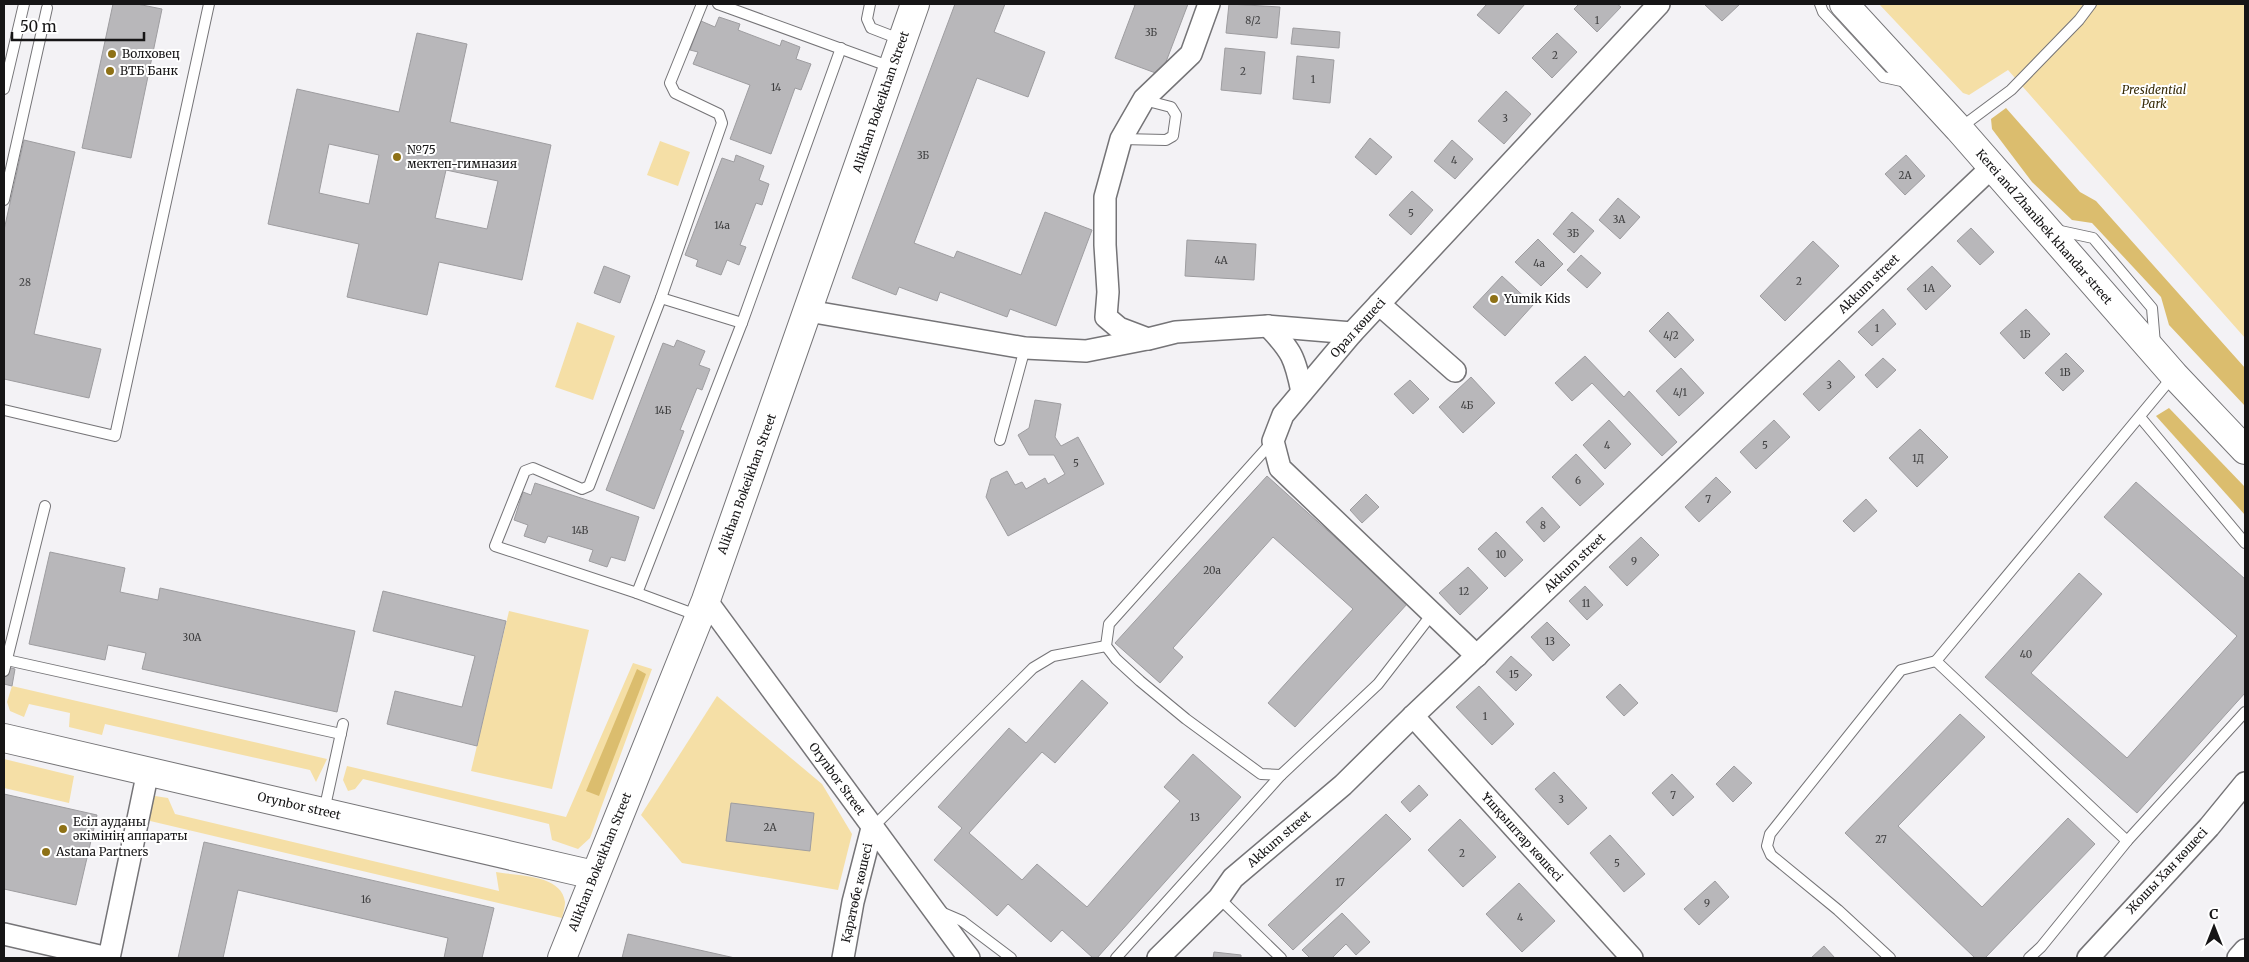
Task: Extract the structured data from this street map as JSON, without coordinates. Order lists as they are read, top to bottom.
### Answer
{
  "streets": {
    "street": [
      "Alikhan Bokeikhan Street",
      "Kerei and Zhanibek khandar street",
      "Akkum street",
      "Орал көшесі",
      "Orynbor Street",
      "Orynbor street",
      "Ұшқыштар көшесі",
      "Жошы Хан көшесі",
      "Қаратөбе көшесі"
    ]
  },
  "crossings": [
    ["Alikhan Bokeikhan Street", "Orynbor Street"],
    ["Alikhan Bokeikhan Street", "Orynbor street"],
    ["Kerei and Zhanibek khandar street", "Akkum street"],
    ["Akkum street", "Ұшқыштар көшесі"],
    ["Orynbor Street", "Қаратөбе көшесі"]
  ],
  "parks": ["Presidential Park"],
  "places": [
    "Волховец",
    "ВТБ Банк",
    "№75 мектеп-гимназия",
    "Yumik Kids",
    "Есіл ауданы әкімінің аппараты",
    "Astana Partners"
  ],
  "house_numbers": [
    "8/2",
    "1",
    "3Б",
    "2",
    "2",
    "1",
    "14",
    "3",
    "3Б",
    "4",
    "2А",
    "5",
    "3А",
    "14а",
    "3Б",
    "4А",
    "4а",
    "2",
    "28",
    "1А",
    "1",
    "1Б",
    "4/2",
    "1В",
    "3",
    "4/1",
    "4Б",
    "14Б",
    "4",
    "5",
    "1Д",
    "5",
    "6",
    "7",
    "8",
    "14В",
    "10",
    "9",
    "20а",
    "12",
    "11",
    "30А",
    "13",
    "40",
    "15",
    "1",
    "7",
    "3",
    "13",
    "2А",
    "27",
    "2",
    "5",
    "17",
    "16",
    "9",
    "4"
  ],
  "scale_bar": "50 m",
  "north": "top"
}
